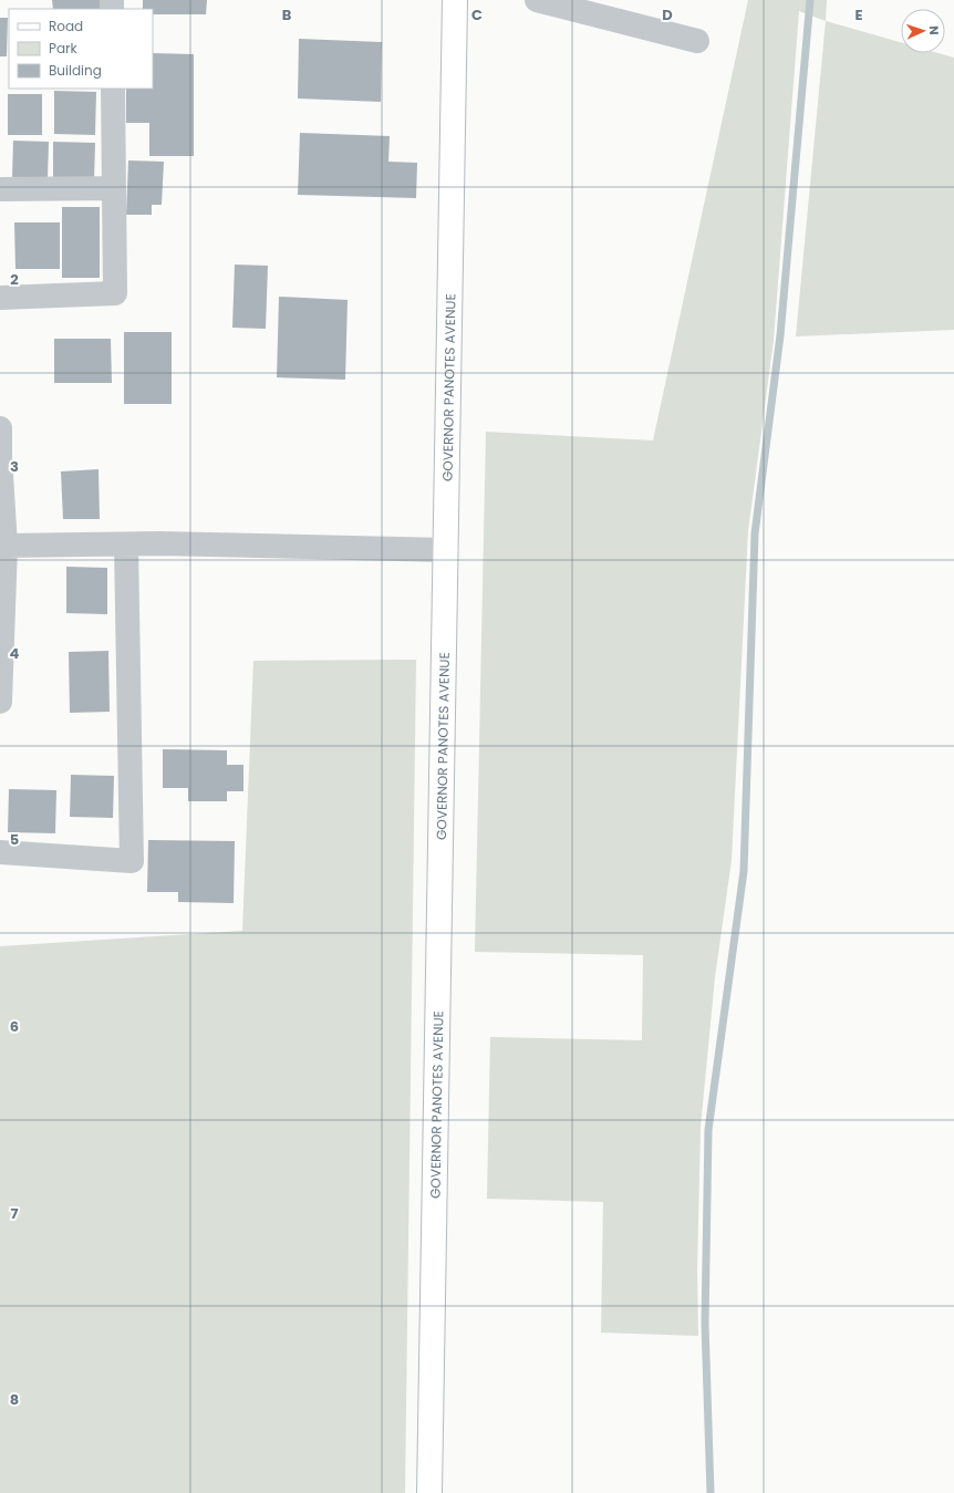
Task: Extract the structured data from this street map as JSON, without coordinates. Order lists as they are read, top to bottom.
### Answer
{
  "streets": {
    "main road": ["GOVERNOR PANOTES AVENUE"]
  },
  "legend": ["Road", "Park", "Building"],
  "north": "right",
  "grid": {
    "columns": [
      "B",
      "C",
      "D",
      "E"
    ],
    "rows": [
      "2",
      "3",
      "4",
      "5",
      "6",
      "7",
      "8"
    ]
  }
}
